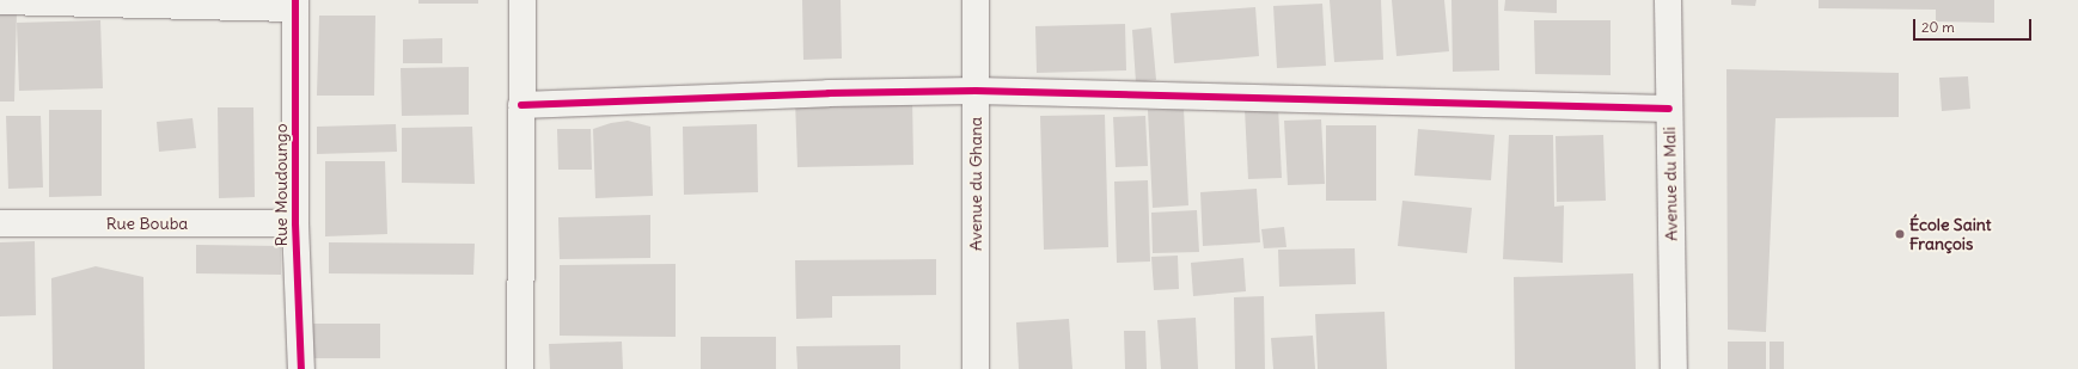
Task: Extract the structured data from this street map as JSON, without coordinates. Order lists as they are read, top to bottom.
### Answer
{
  "streets": {
    "street": [
      "Avenue du Ghana",
      "Avenue du Mali",
      "Rue Moudoungo",
      "Rue Bouba"
    ]
  },
  "crossings": [
    ["Rue Moudoungo", "Rue Bouba"]
  ],
  "places": ["École Saint François"],
  "scale_bar": "20 m"
}
